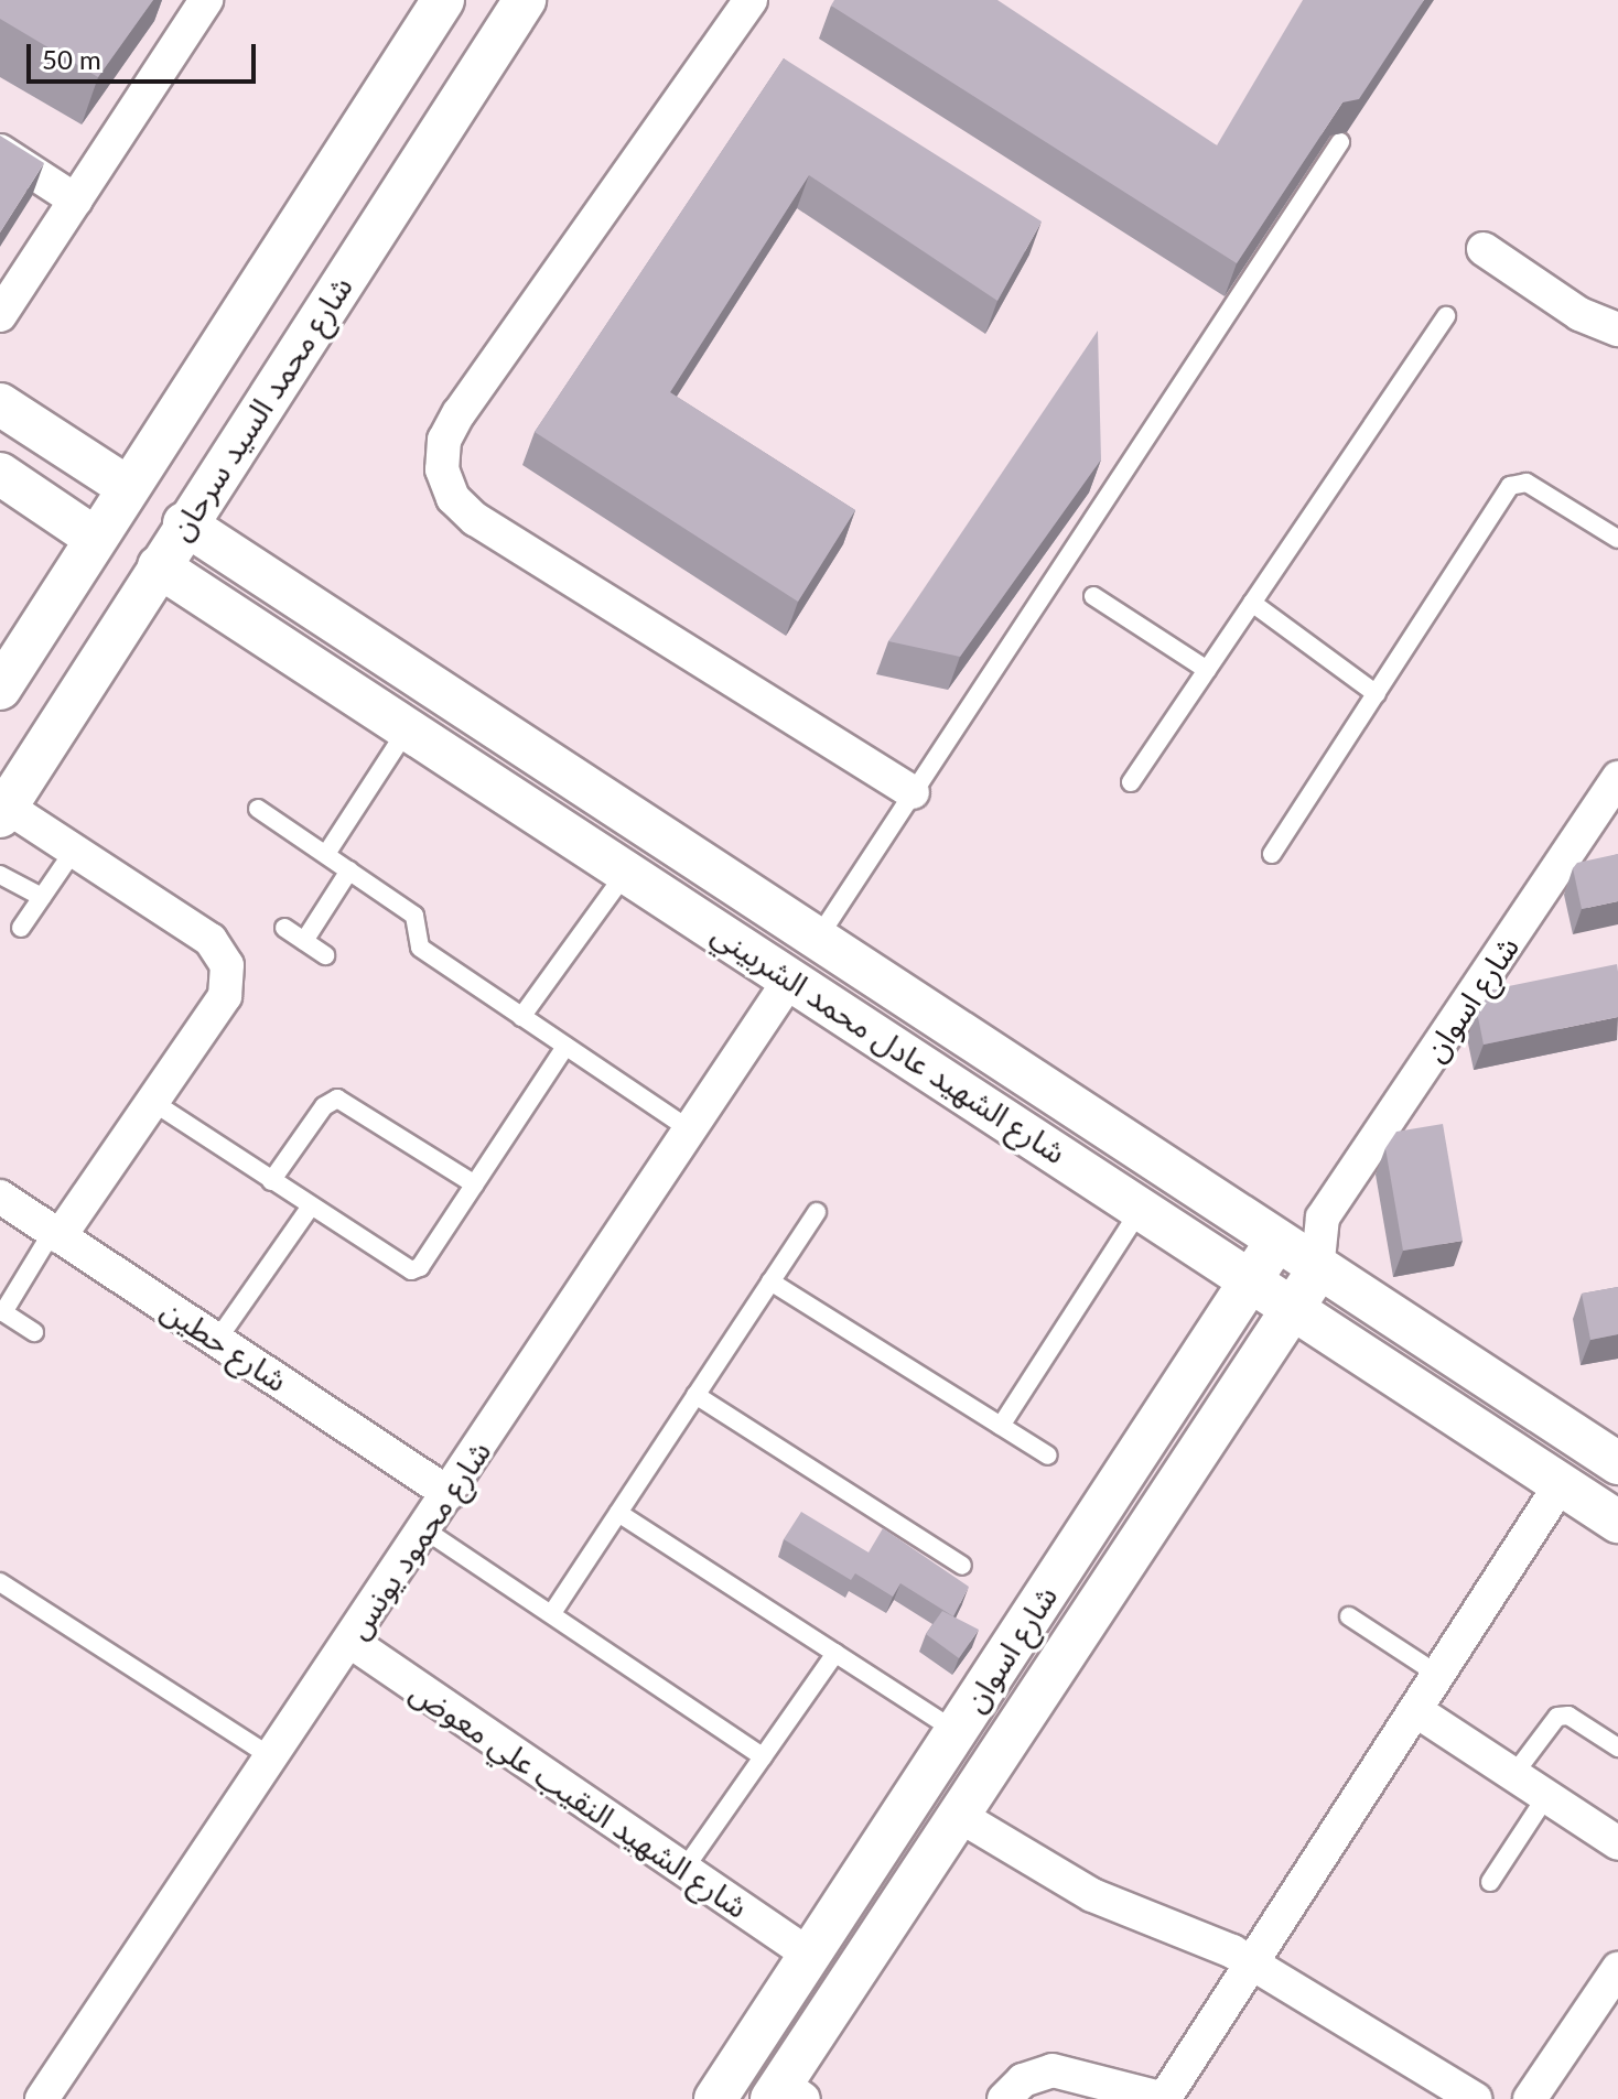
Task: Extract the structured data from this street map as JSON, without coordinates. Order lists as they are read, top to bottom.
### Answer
{
  "streets": {
    "street": [
      "شارع محمد السيد سرحان",
      "شارع اسوان",
      "شارع الشهيد عادل محمد الشربيني",
      "شارع حطين",
      "شارع محمود يونس",
      "شارع الشهيد النقيب علي معوض"
    ]
  },
  "crossings": [
    ["شارع محمد السيد سرحان", "شارع الشهيد عادل محمد الشربيني"],
    ["شارع اسوان", "شارع الشهيد عادل محمد الشربيني"],
    ["شارع اسوان", "شارع الشهيد النقيب علي معوض"],
    ["شارع الشهيد عادل محمد الشربيني", "شارع محمود يونس"],
    ["شارع حطين", "شارع محمود يونس"],
    ["شارع محمود يونس", "شارع الشهيد النقيب علي معوض"]
  ],
  "scale_bar": "50 m"
}
